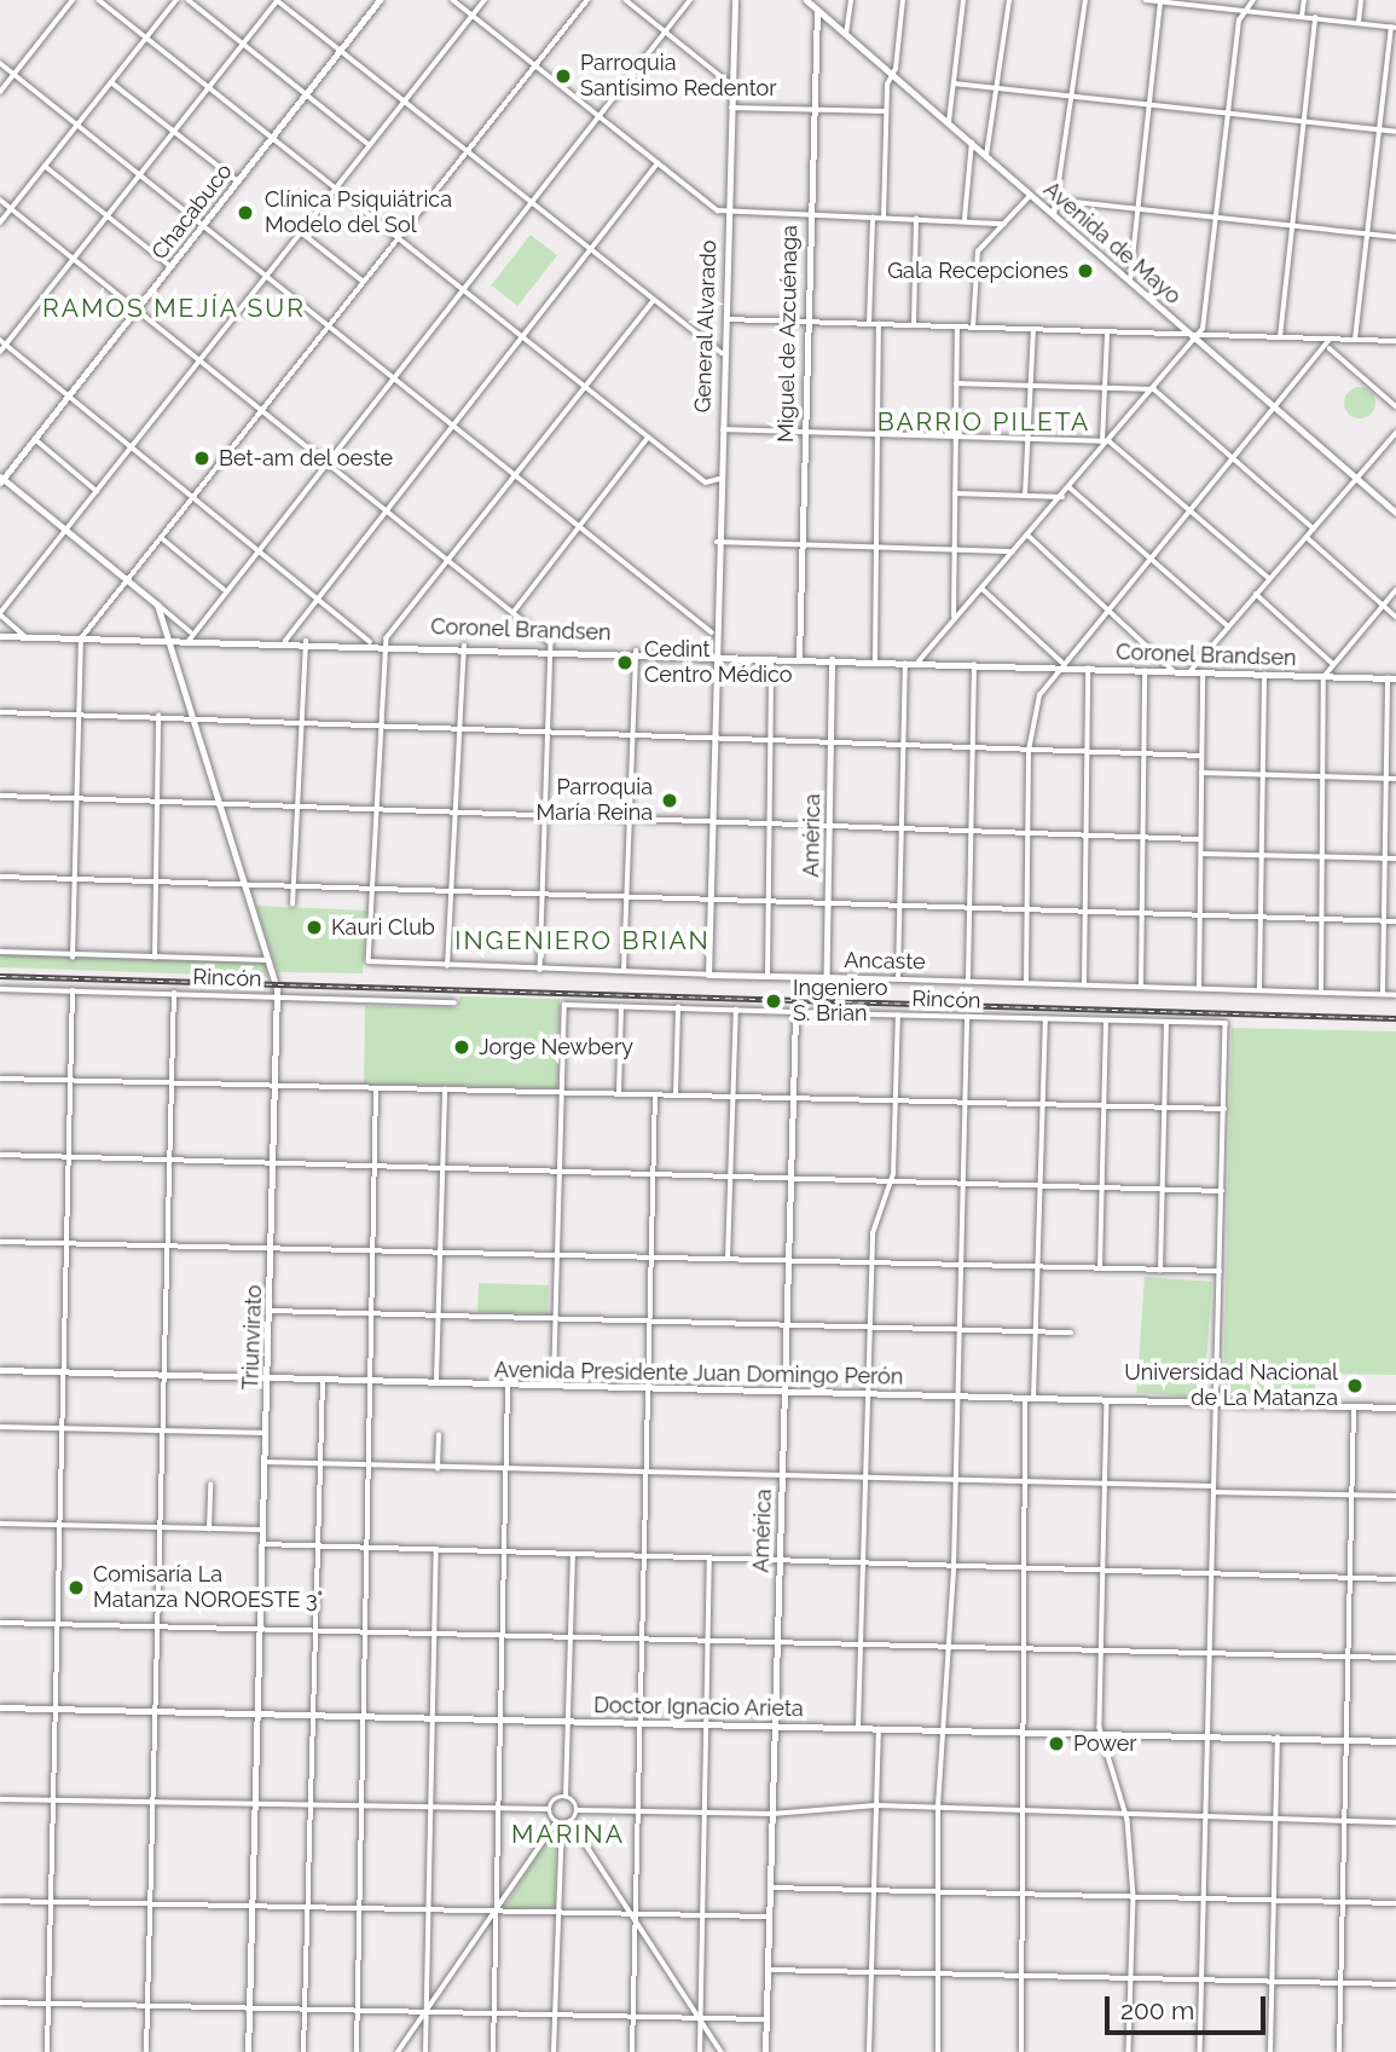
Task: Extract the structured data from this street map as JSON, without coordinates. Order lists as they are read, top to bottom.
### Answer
{
  "streets": {
    "street": [
      "Chacabuco",
      "Avenida de Mayo",
      "General Alvarado",
      "Miguel de Azcuénaga",
      "Coronel Brandsen",
      "América",
      "Ancaste",
      "Rincón",
      "Triunvirato",
      "Avenida Presidente Juan Domingo Perón",
      "Doctor Ignacio Arieta"
    ]
  },
  "crossings": [
    ["Avenida de Mayo", "Miguel de Azcuénaga"],
    ["General Alvarado", "Coronel Brandsen"],
    ["General Alvarado", "Ancaste"],
    ["Miguel de Azcuénaga", "Coronel Brandsen"],
    ["Coronel Brandsen", "América"],
    ["Coronel Brandsen", "Triunvirato"],
    ["América", "Ancaste"],
    ["América", "Rincón"],
    ["América", "Avenida Presidente Juan Domingo Perón"],
    ["América", "Doctor Ignacio Arieta"],
    ["Rincón", "Triunvirato"],
    ["Triunvirato", "Avenida Presidente Juan Domingo Perón"],
    ["Triunvirato", "Doctor Ignacio Arieta"]
  ],
  "districts": [
    "RAMOS MEJÍA SUR",
    "BARRIO PILETA",
    "INGENIERO BRIAN",
    "MARINA"
  ],
  "places": [
    "Parroquia Santísimo Redentor",
    "Clínica Psiquiátrica Modelo del Sol",
    "Gala Recepciones",
    "Bet-am del oeste",
    "Cedint Centro Médico",
    "Parroquia María Reina",
    "Kauri Club",
    "Ingeniero S. Brian",
    "Jorge Newbery",
    "Universidad Nacional de La Matanza",
    "Comisaría La Matanza NOROESTE 3°",
    "Power"
  ],
  "scale_bar": "200 m"
}
